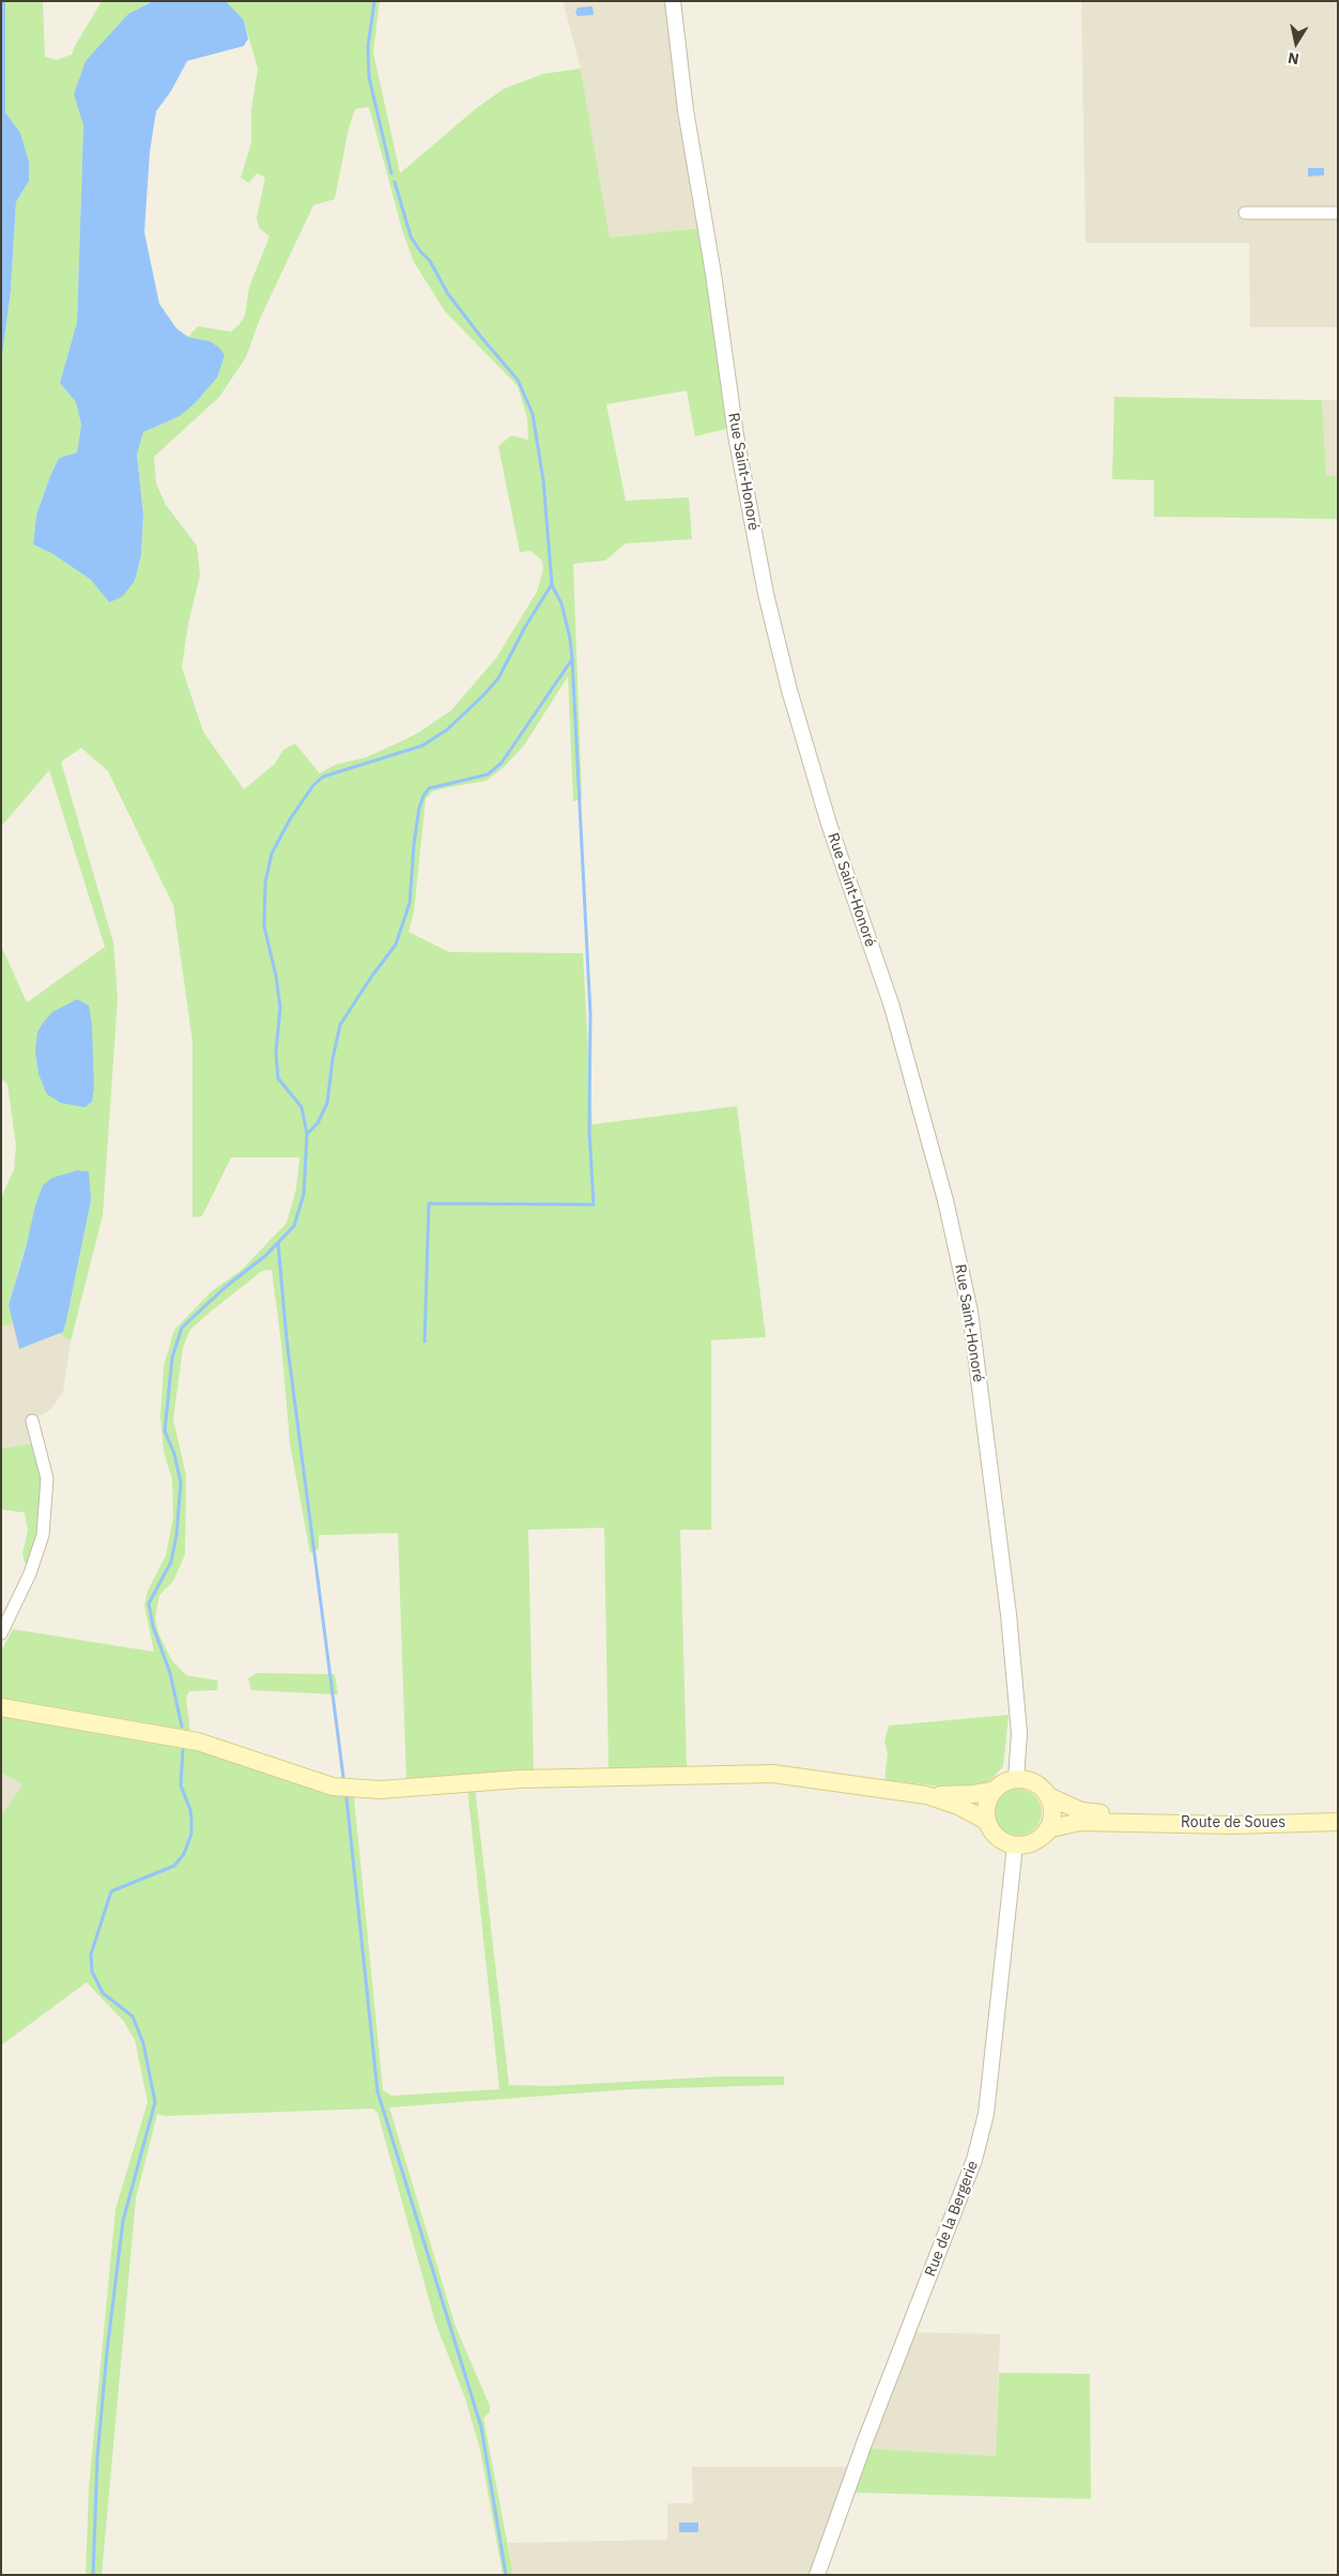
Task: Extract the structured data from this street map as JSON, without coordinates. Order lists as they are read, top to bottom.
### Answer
{
  "streets": {
    "main road": ["Route de Soues"],
    "street": ["Rue Saint-Honoré", "Rue de la Bergerie"]
  },
  "crossings": [
    ["Rue Saint-Honoré", "Route de Soues"],
    ["Rue Saint-Honoré", "Rue de la Bergerie"],
    ["Route de Soues", "Rue de la Bergerie"]
  ],
  "north": "bottom"
}
